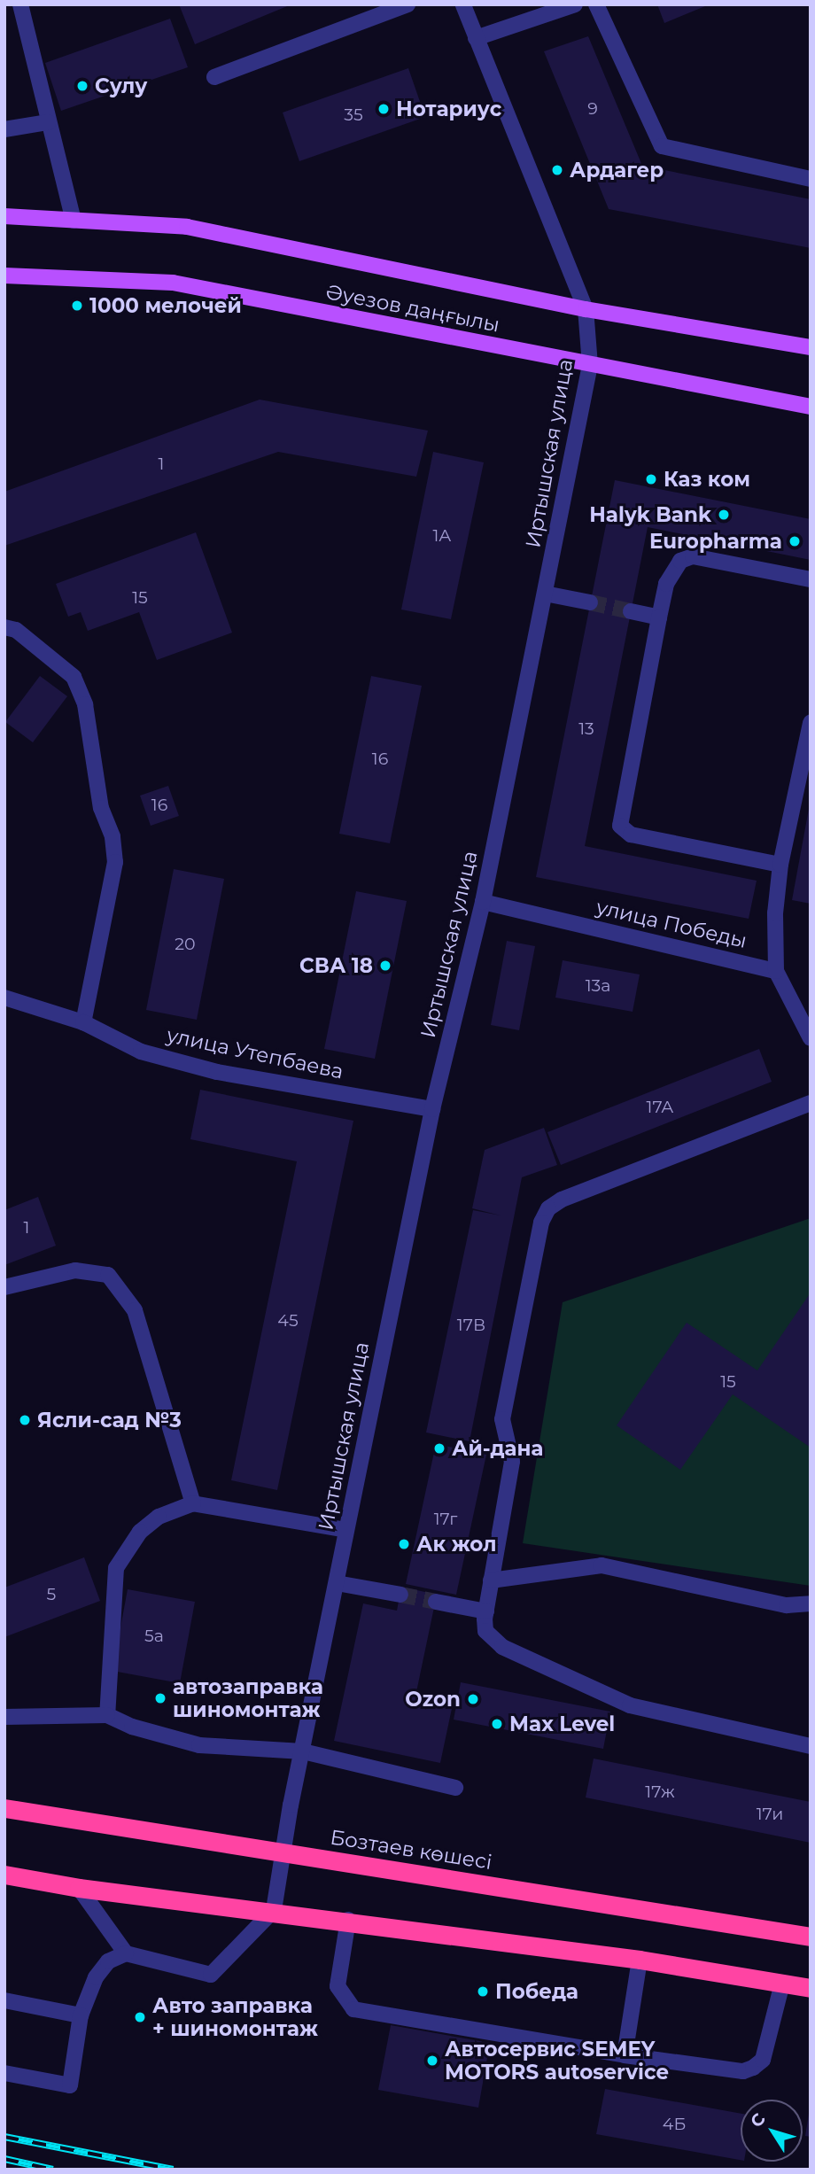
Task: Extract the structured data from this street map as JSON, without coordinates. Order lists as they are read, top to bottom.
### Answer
{
  "streets": {
    "highway": ["Бозтаев көшесі"],
    "main road": ["Әуезов даңғылы"],
    "street": ["Иртышская улица", "улица Победы", "улица Утепбаева"]
  },
  "crossings": [
    ["Әуезов даңғылы", "Иртышская улица"],
    ["Иртышская улица", "улица Победы"],
    ["Иртышская улица", "улица Утепбаева"],
    ["Иртышская улица", "Бозтаев көшесі"]
  ],
  "places": [
    "Сулу",
    "Нотариус",
    "Ардагер",
    "1000 мелочей",
    "Каз ком",
    "Halyk Bank",
    "Europharma",
    "СВА 18",
    "Ясли-сад №3",
    "Ай-дана",
    "Ак жол",
    "автозаправка шиномонтаж",
    "Ozon",
    "Max Level",
    "Победа",
    "Авто заправка + шиномонтаж",
    "Автосервис SEMEY MOTORS autoservice"
  ],
  "house_numbers": [
    "9",
    "35",
    "1",
    "1А",
    "15",
    "13",
    "16",
    "16",
    "20",
    "13а",
    "17А",
    "1",
    "45",
    "17В",
    "15",
    "17г",
    "5",
    "5а",
    "17ж",
    "17и",
    "4Б"
  ],
  "north": "top left"
}
